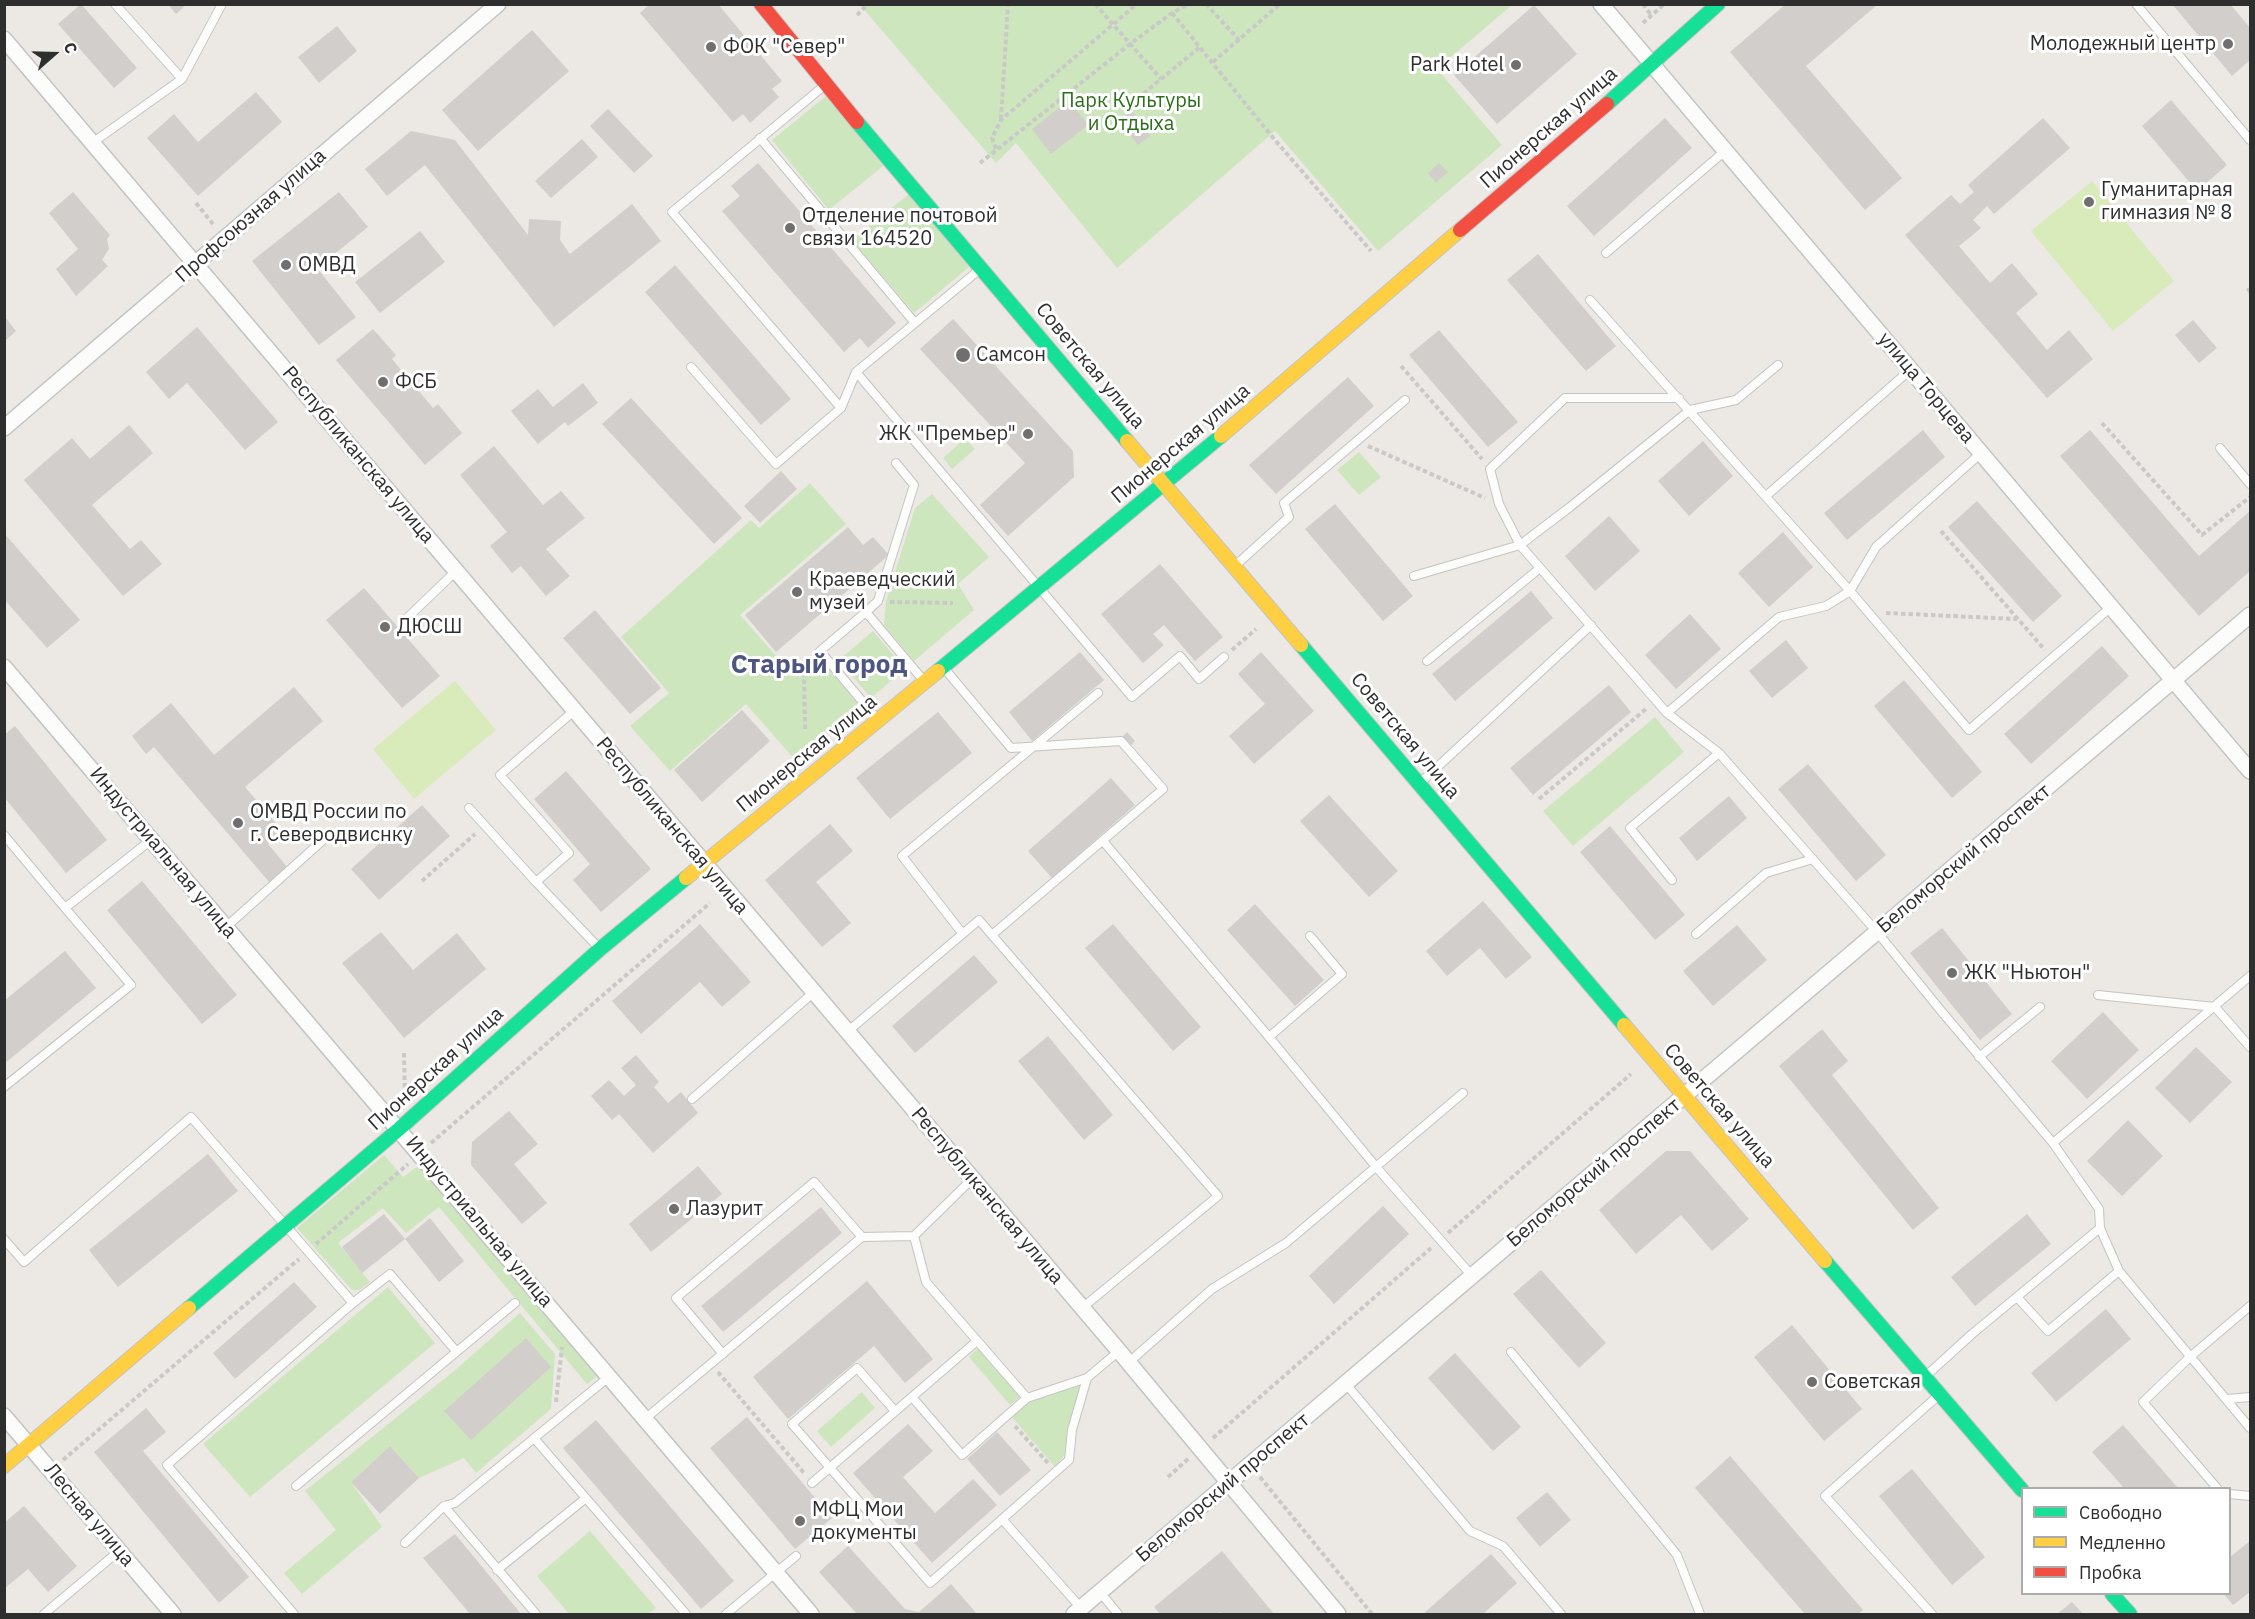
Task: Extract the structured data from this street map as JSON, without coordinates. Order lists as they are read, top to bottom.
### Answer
{
  "streets": {
    "street": [
      "Пионерская улица",
      "Профсоюзная улица",
      "Советская улица",
      "улица Торцева",
      "Республиканская улица",
      "Индустриальная улица",
      "Беломорский проспект",
      "Лесная улица"
    ]
  },
  "crossings": [
    ["Пионерская улица", "Советская улица"],
    ["Пионерская улица", "улица Торцева"],
    ["Пионерская улица", "Республиканская улица"],
    ["Пионерская улица", "Индустриальная улица"],
    ["Пионерская улица", "Лесная улица"],
    ["Профсоюзная улица", "Республиканская улица"],
    ["Советская улица", "Беломорский проспект"],
    ["улица Торцева", "Беломорский проспект"],
    ["Республиканская улица", "Беломорский проспект"]
  ],
  "districts": ["Старый город"],
  "parks": ["Парк Культуры и Отдыха"],
  "places": [
    "Молодежный центр",
    "ФОК \"Север\"",
    "Park Hotel",
    "Гуманитарная гимназия № 8",
    "Отделение почтовой связи 164520",
    "ОМВД",
    "Самсон",
    "ФСБ",
    "ЖК \"Премьер\"",
    "Краеведческий музей",
    "ДЮСШ",
    "ОМВД России по г. Северодвиснку",
    "ЖК \"Ньютон\"",
    "Лазурит",
    "Советская",
    "МФЦ Мои документы"
  ],
  "legend": ["Свободно", "Медленно", "Пробка"],
  "north": "right"
}
